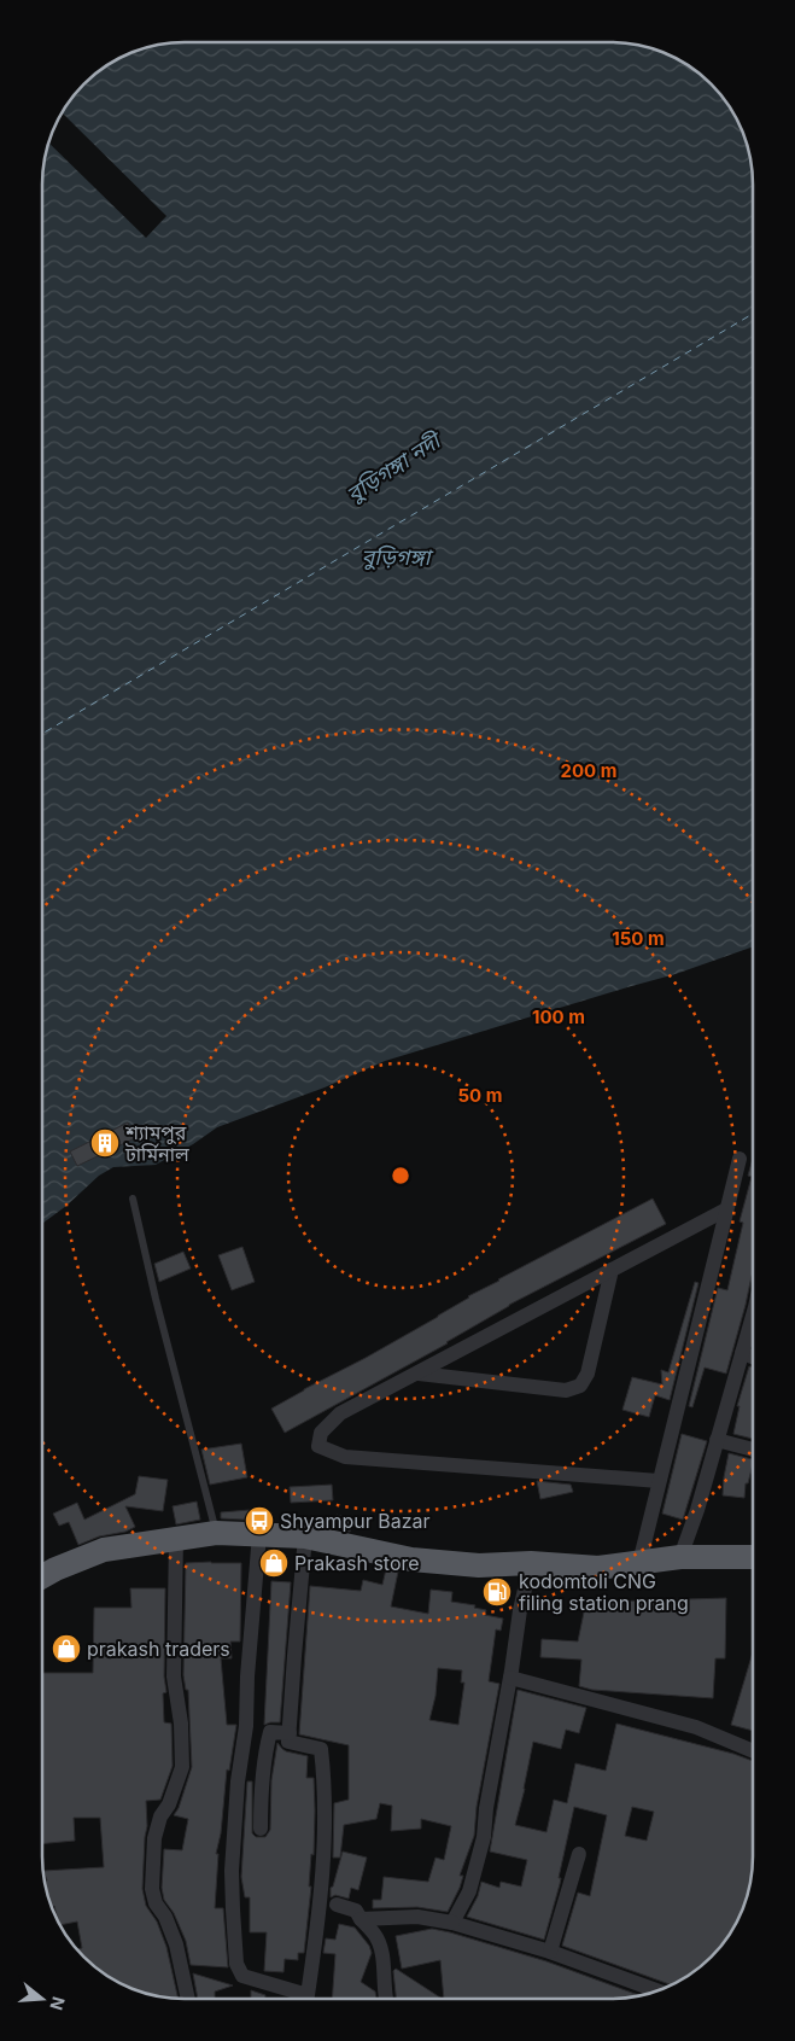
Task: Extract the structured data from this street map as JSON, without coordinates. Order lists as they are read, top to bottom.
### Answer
{
  "water": ["বুড়িগঙ্গা নদী", "বুড়িগঙ্গা"],
  "places": {
    "building": ["শ্যামপুর টার্মিনাল"],
    "bus stop": ["Shyampur Bazar"],
    "shop": ["Prakash store", "prakash traders"],
    "fuel station": ["kodomtoli CNG filing station prang"]
  },
  "north": "right",
  "rings": [
    "200 m",
    "150 m",
    "100 m",
    "50 m"
  ]
}
